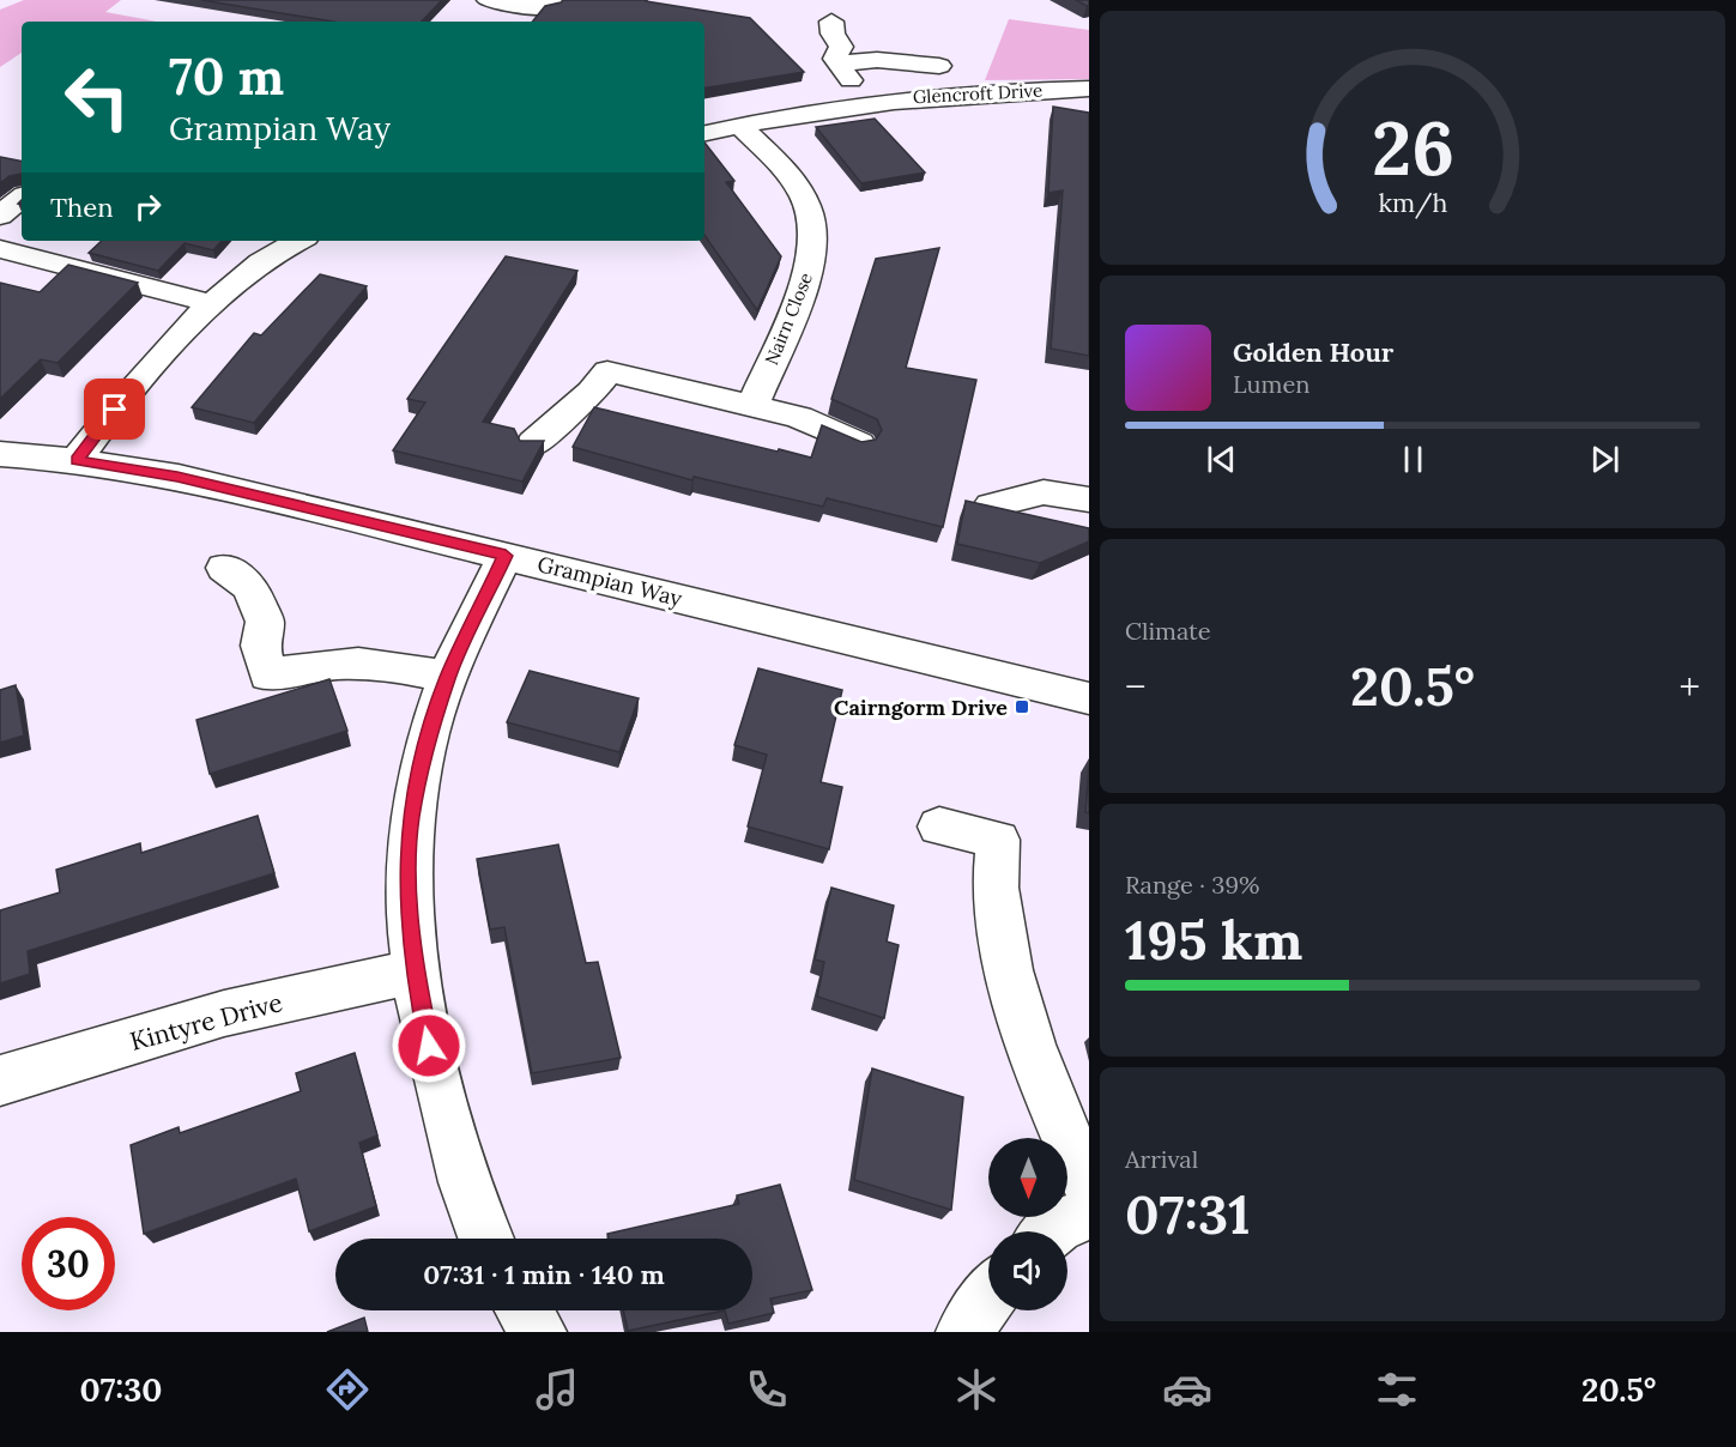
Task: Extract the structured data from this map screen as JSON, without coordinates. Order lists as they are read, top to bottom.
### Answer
{
  "streets": {
    "street": [
      "Glencroft Drive",
      "Nairn Close",
      "Grampian Way",
      "Kintyre Drive"
    ]
  },
  "crossings": [
    ["Glencroft Drive", "Nairn Close"]
  ],
  "places": {
    "transit": ["Cairngorm Drive"]
  },
  "north": "bottom",
  "page": {
    "turn": ["70 m", "Grampian Way"],
    "then": "Then",
    "song": ["Golden Hour", "Lumen"],
    "tile": [
      "Climate",
      ["Range · 39%", "195 km"],
      ["Arrival", "07:31"]
    ],
    "heat": ["−", "20.5°", "+"],
    "limit": "30",
    "trip": "07:31 · 1 min · 140 m",
    "tabs": ["07:30", "20.5°"],
    "gauge": ["26", "km/h"]
  }
}
